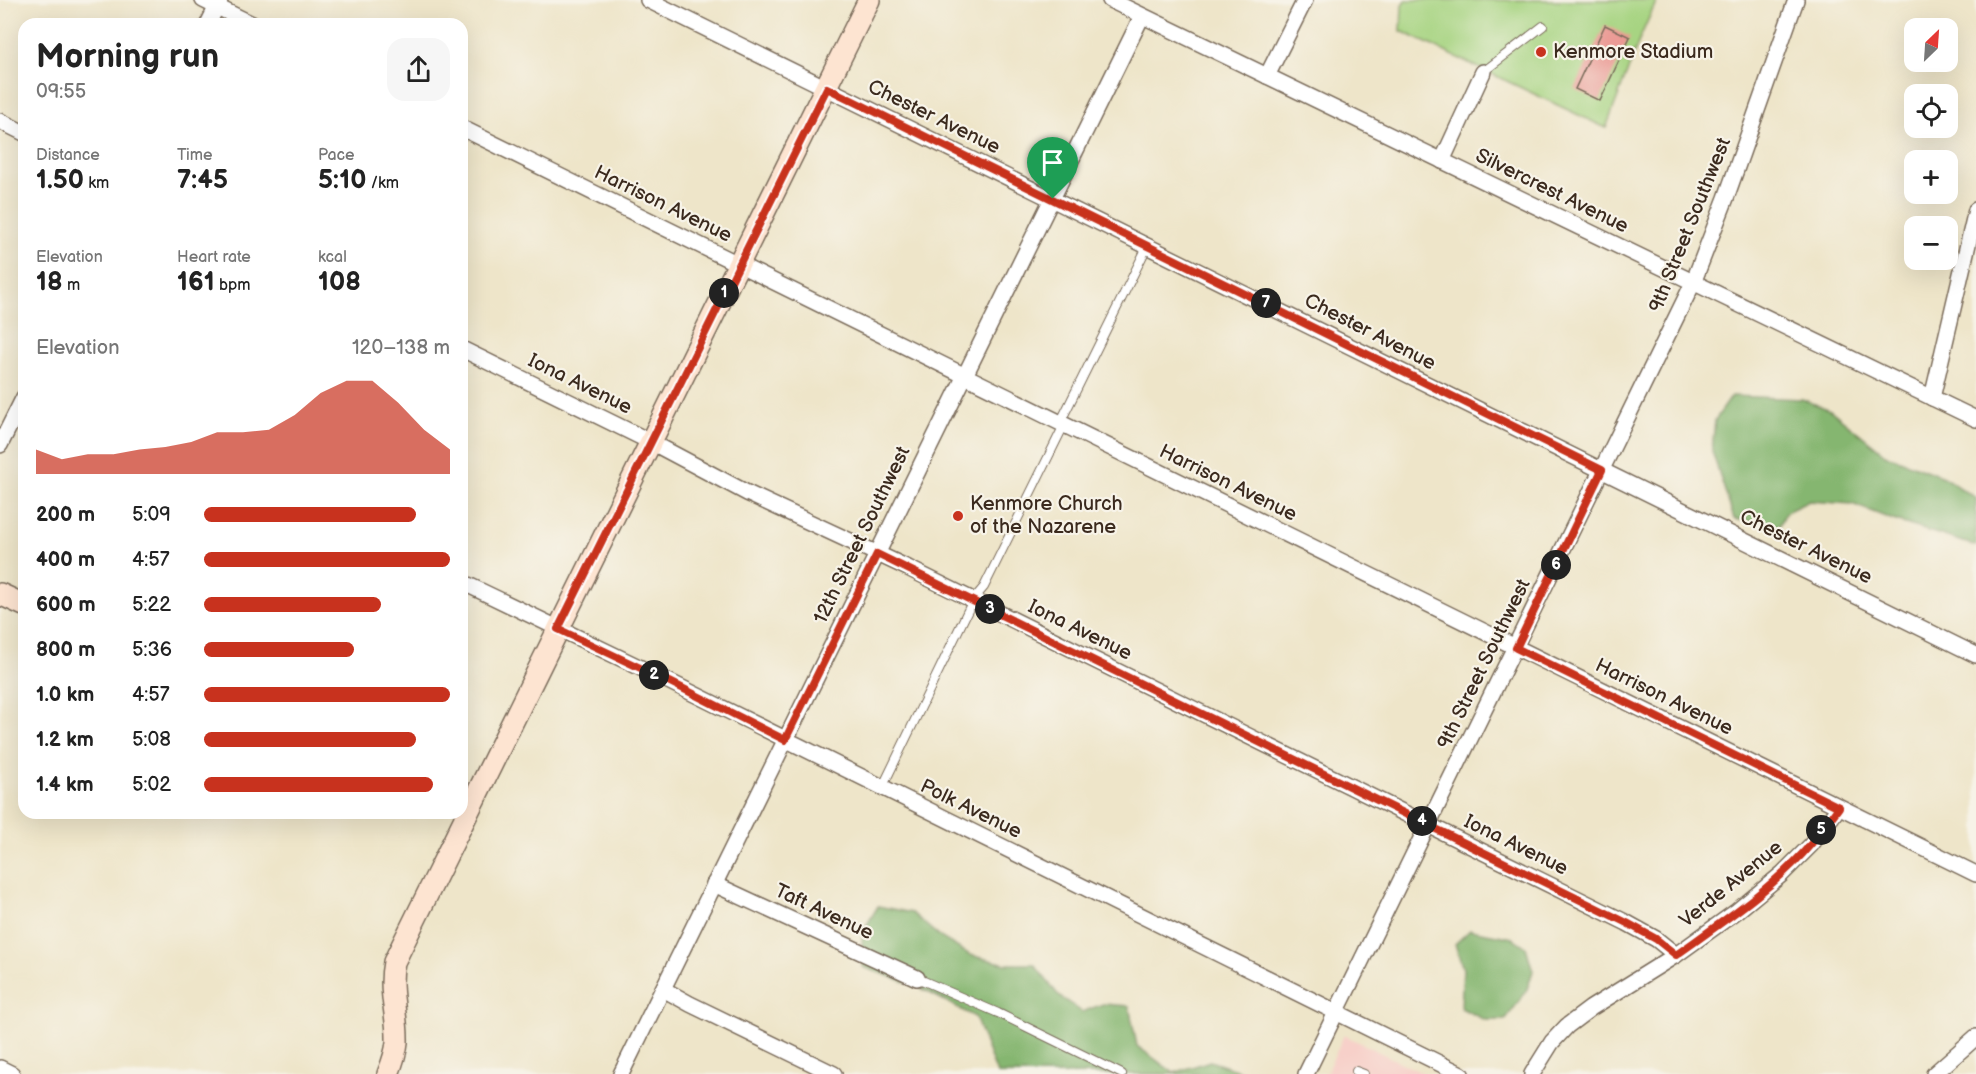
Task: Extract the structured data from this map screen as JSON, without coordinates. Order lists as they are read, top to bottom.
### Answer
{
  "streets": {
    "street": [
      "Chester Avenue",
      "Silvercrest Avenue",
      "Harrison Avenue",
      "9th Street Southwest",
      "Iona Avenue",
      "12th Street Southwest",
      "Polk Avenue",
      "Verde Avenue",
      "Taft Avenue"
    ]
  },
  "crossings": [
    ["Chester Avenue", "9th Street Southwest"],
    ["Chester Avenue", "12th Street Southwest"],
    ["Silvercrest Avenue", "9th Street Southwest"],
    ["Silvercrest Avenue", "12th Street Southwest"],
    ["Harrison Avenue", "9th Street Southwest"],
    ["Harrison Avenue", "12th Street Southwest"],
    ["Harrison Avenue", "Verde Avenue"],
    ["9th Street Southwest", "Iona Avenue"],
    ["9th Street Southwest", "Polk Avenue"],
    ["Iona Avenue", "12th Street Southwest"],
    ["Iona Avenue", "Verde Avenue"],
    ["12th Street Southwest", "Polk Avenue"],
    ["12th Street Southwest", "Taft Avenue"]
  ],
  "places": ["Kenmore Stadium", "Kenmore Church of the Nazarene"],
  "north": "top right",
  "page": {
    "map_buttons": ["+", "−"],
    "heading": ["Morning run", "09:55"],
    "stats": [
      ["Distance", "1.50 km"],
      ["Time", "7:45"],
      ["Pace", "5:10 /km"],
      ["Elevation", "18 m"],
      ["Heart rate", "161 bpm"],
      ["kcal", "108"]
    ],
    "pins": [
      "1",
      "7",
      "6",
      "3",
      "2",
      "4",
      "5"
    ],
    "chart": ["Elevation", "120–138 m"],
    "list": [
      {
        "name": "200 m",
        "note": "5:09"
      },
      {
        "name": "400 m",
        "note": "4:57"
      },
      {
        "name": "600 m",
        "note": "5:22"
      },
      {
        "name": "800 m",
        "note": "5:36"
      },
      {
        "name": "1.0 km",
        "note": "4:57"
      },
      {
        "name": "1.2 km",
        "note": "5:08"
      },
      {
        "name": "1.4 km",
        "note": "5:02"
      }
    ]
  }
}
